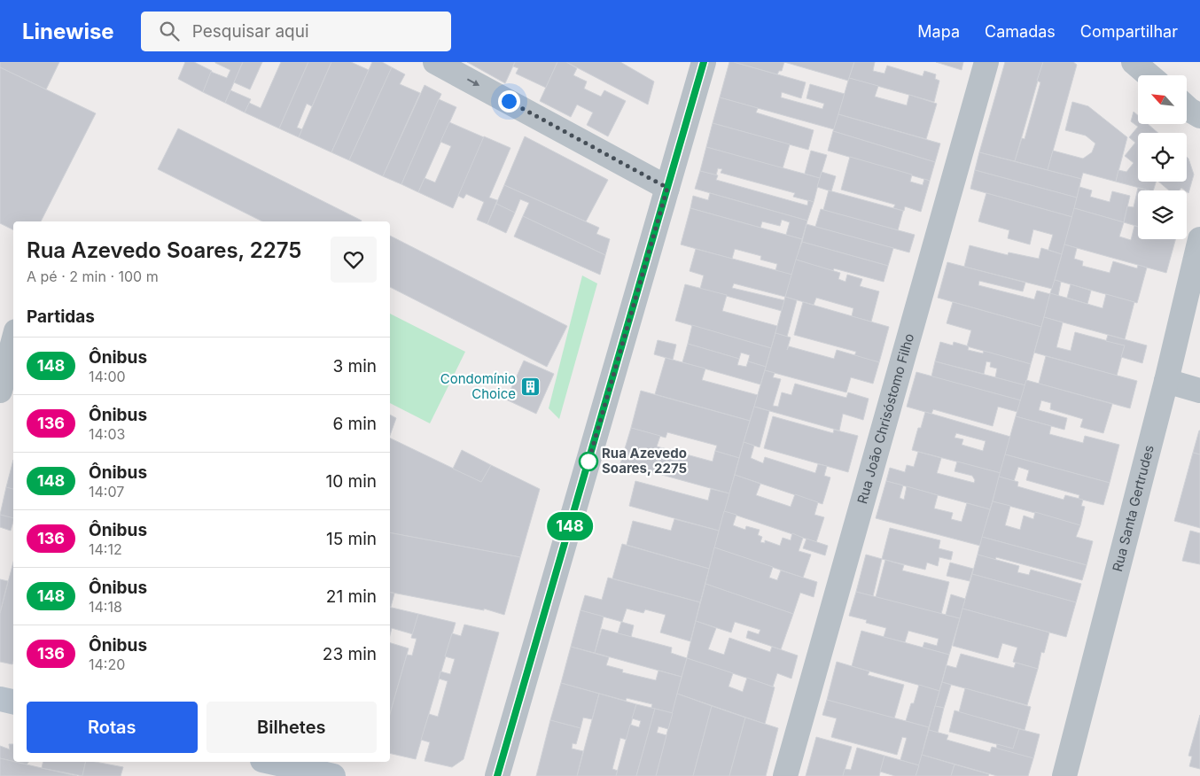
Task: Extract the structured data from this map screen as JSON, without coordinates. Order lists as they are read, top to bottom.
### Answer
{
  "streets": {
    "street": ["Rua João Chrisóstomo Filho", "Rua Santa Gertrudes"]
  },
  "places": {
    "building": ["Condomínio Choice"],
    "other": ["Rua Azevedo Soares, 2275"]
  },
  "lines": ["bus line 148"],
  "north": "top left",
  "page": {
    "header": "Linewise",
    "search": "Pesquisar aqui",
    "nav": ["Mapa", "Camadas", "Compartilhar"],
    "on_map": "148",
    "heading": [
      ["Rua Azevedo Soares, 2275", "A pé · 2 min · 100 m"],
      "Partidas"
    ],
    "list": [
      {
        "mark": "148",
        "name": "Ônibus",
        "note": "14:00",
        "value": "3 min"
      },
      {
        "mark": "136",
        "name": "Ônibus",
        "note": "14:03",
        "value": "6 min"
      },
      {
        "mark": "148",
        "name": "Ônibus",
        "note": "14:07",
        "value": "10 min"
      },
      {
        "mark": "136",
        "name": "Ônibus",
        "note": "14:12",
        "value": "15 min"
      },
      {
        "mark": "148",
        "name": "Ônibus",
        "note": "14:18",
        "value": "21 min"
      },
      {
        "mark": "136",
        "name": "Ônibus",
        "note": "14:20",
        "value": "23 min"
      }
    ],
    "buttons": ["Rotas", "Bilhetes"]
  }
}
